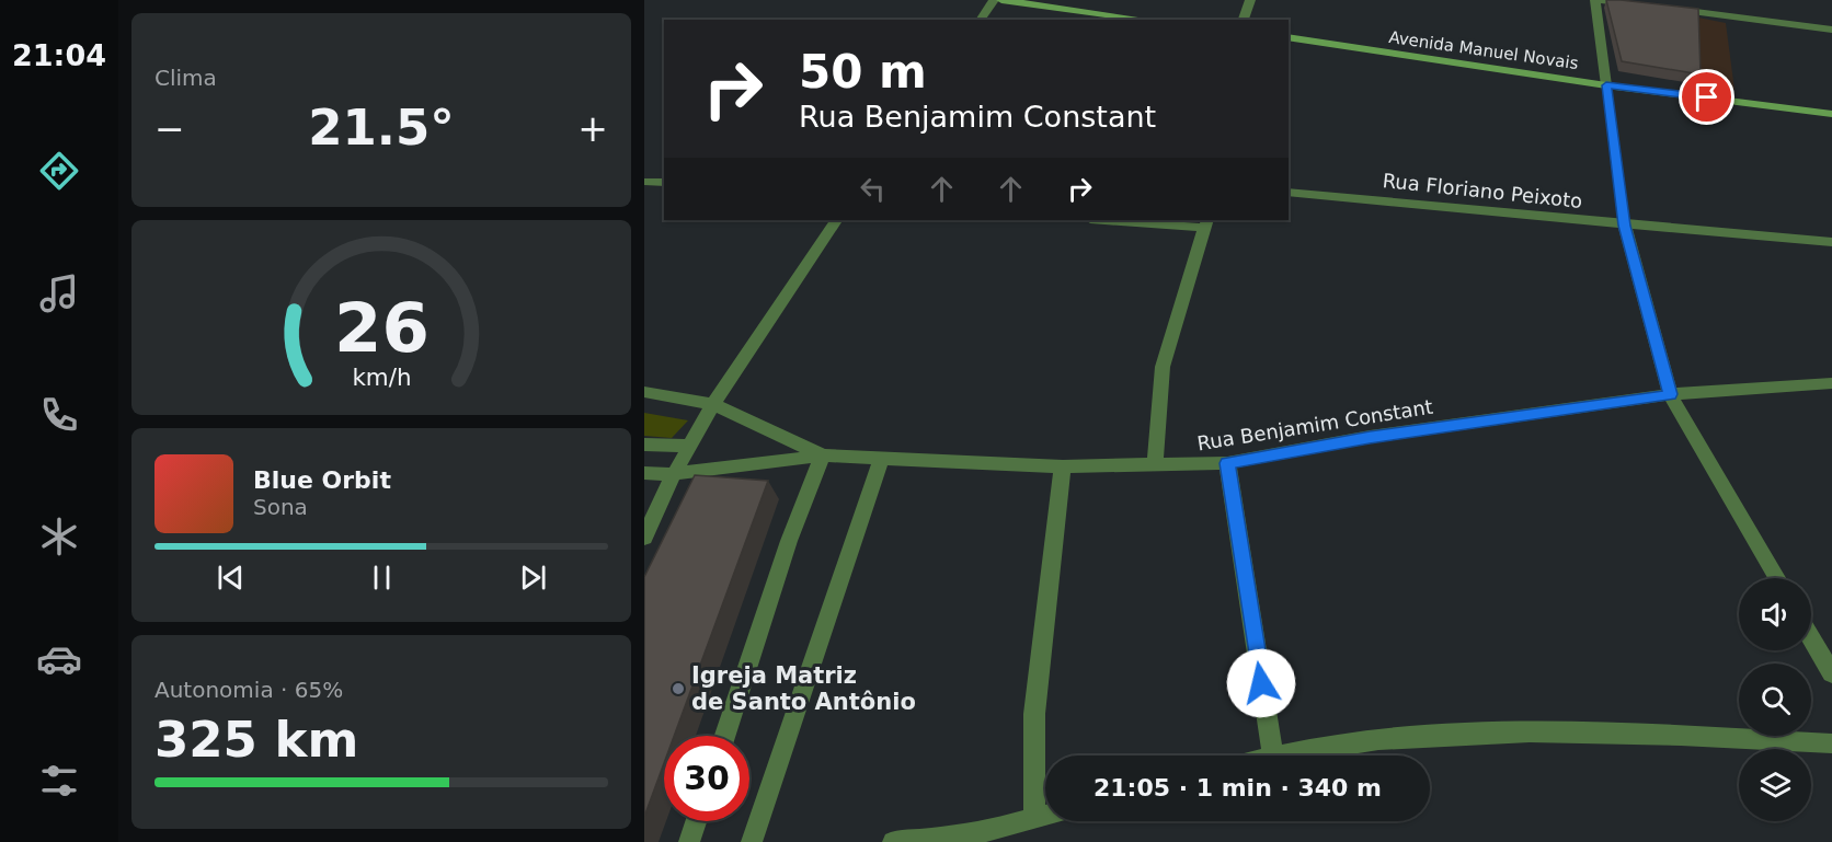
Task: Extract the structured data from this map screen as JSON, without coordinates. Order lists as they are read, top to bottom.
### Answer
{
  "streets": {
    "street": ["Avenida Manuel Novais", "Rua Floriano Peixoto", "Rua Benjamim Constant"]
  },
  "places": ["Igreja Matriz de Santo Antônio"],
  "page": {
    "tabs": "21:04",
    "tile": [
      "Clima",
      ["Autonomia · 65%", "325 km"]
    ],
    "turn": ["50 m", "Rua Benjamim Constant"],
    "heat": ["−", "21.5°", "+"],
    "song": ["Blue Orbit", "Sona"],
    "limit": "30",
    "trip": "21:05 · 1 min · 340 m",
    "gauge": ["26", "km/h"]
  }
}
